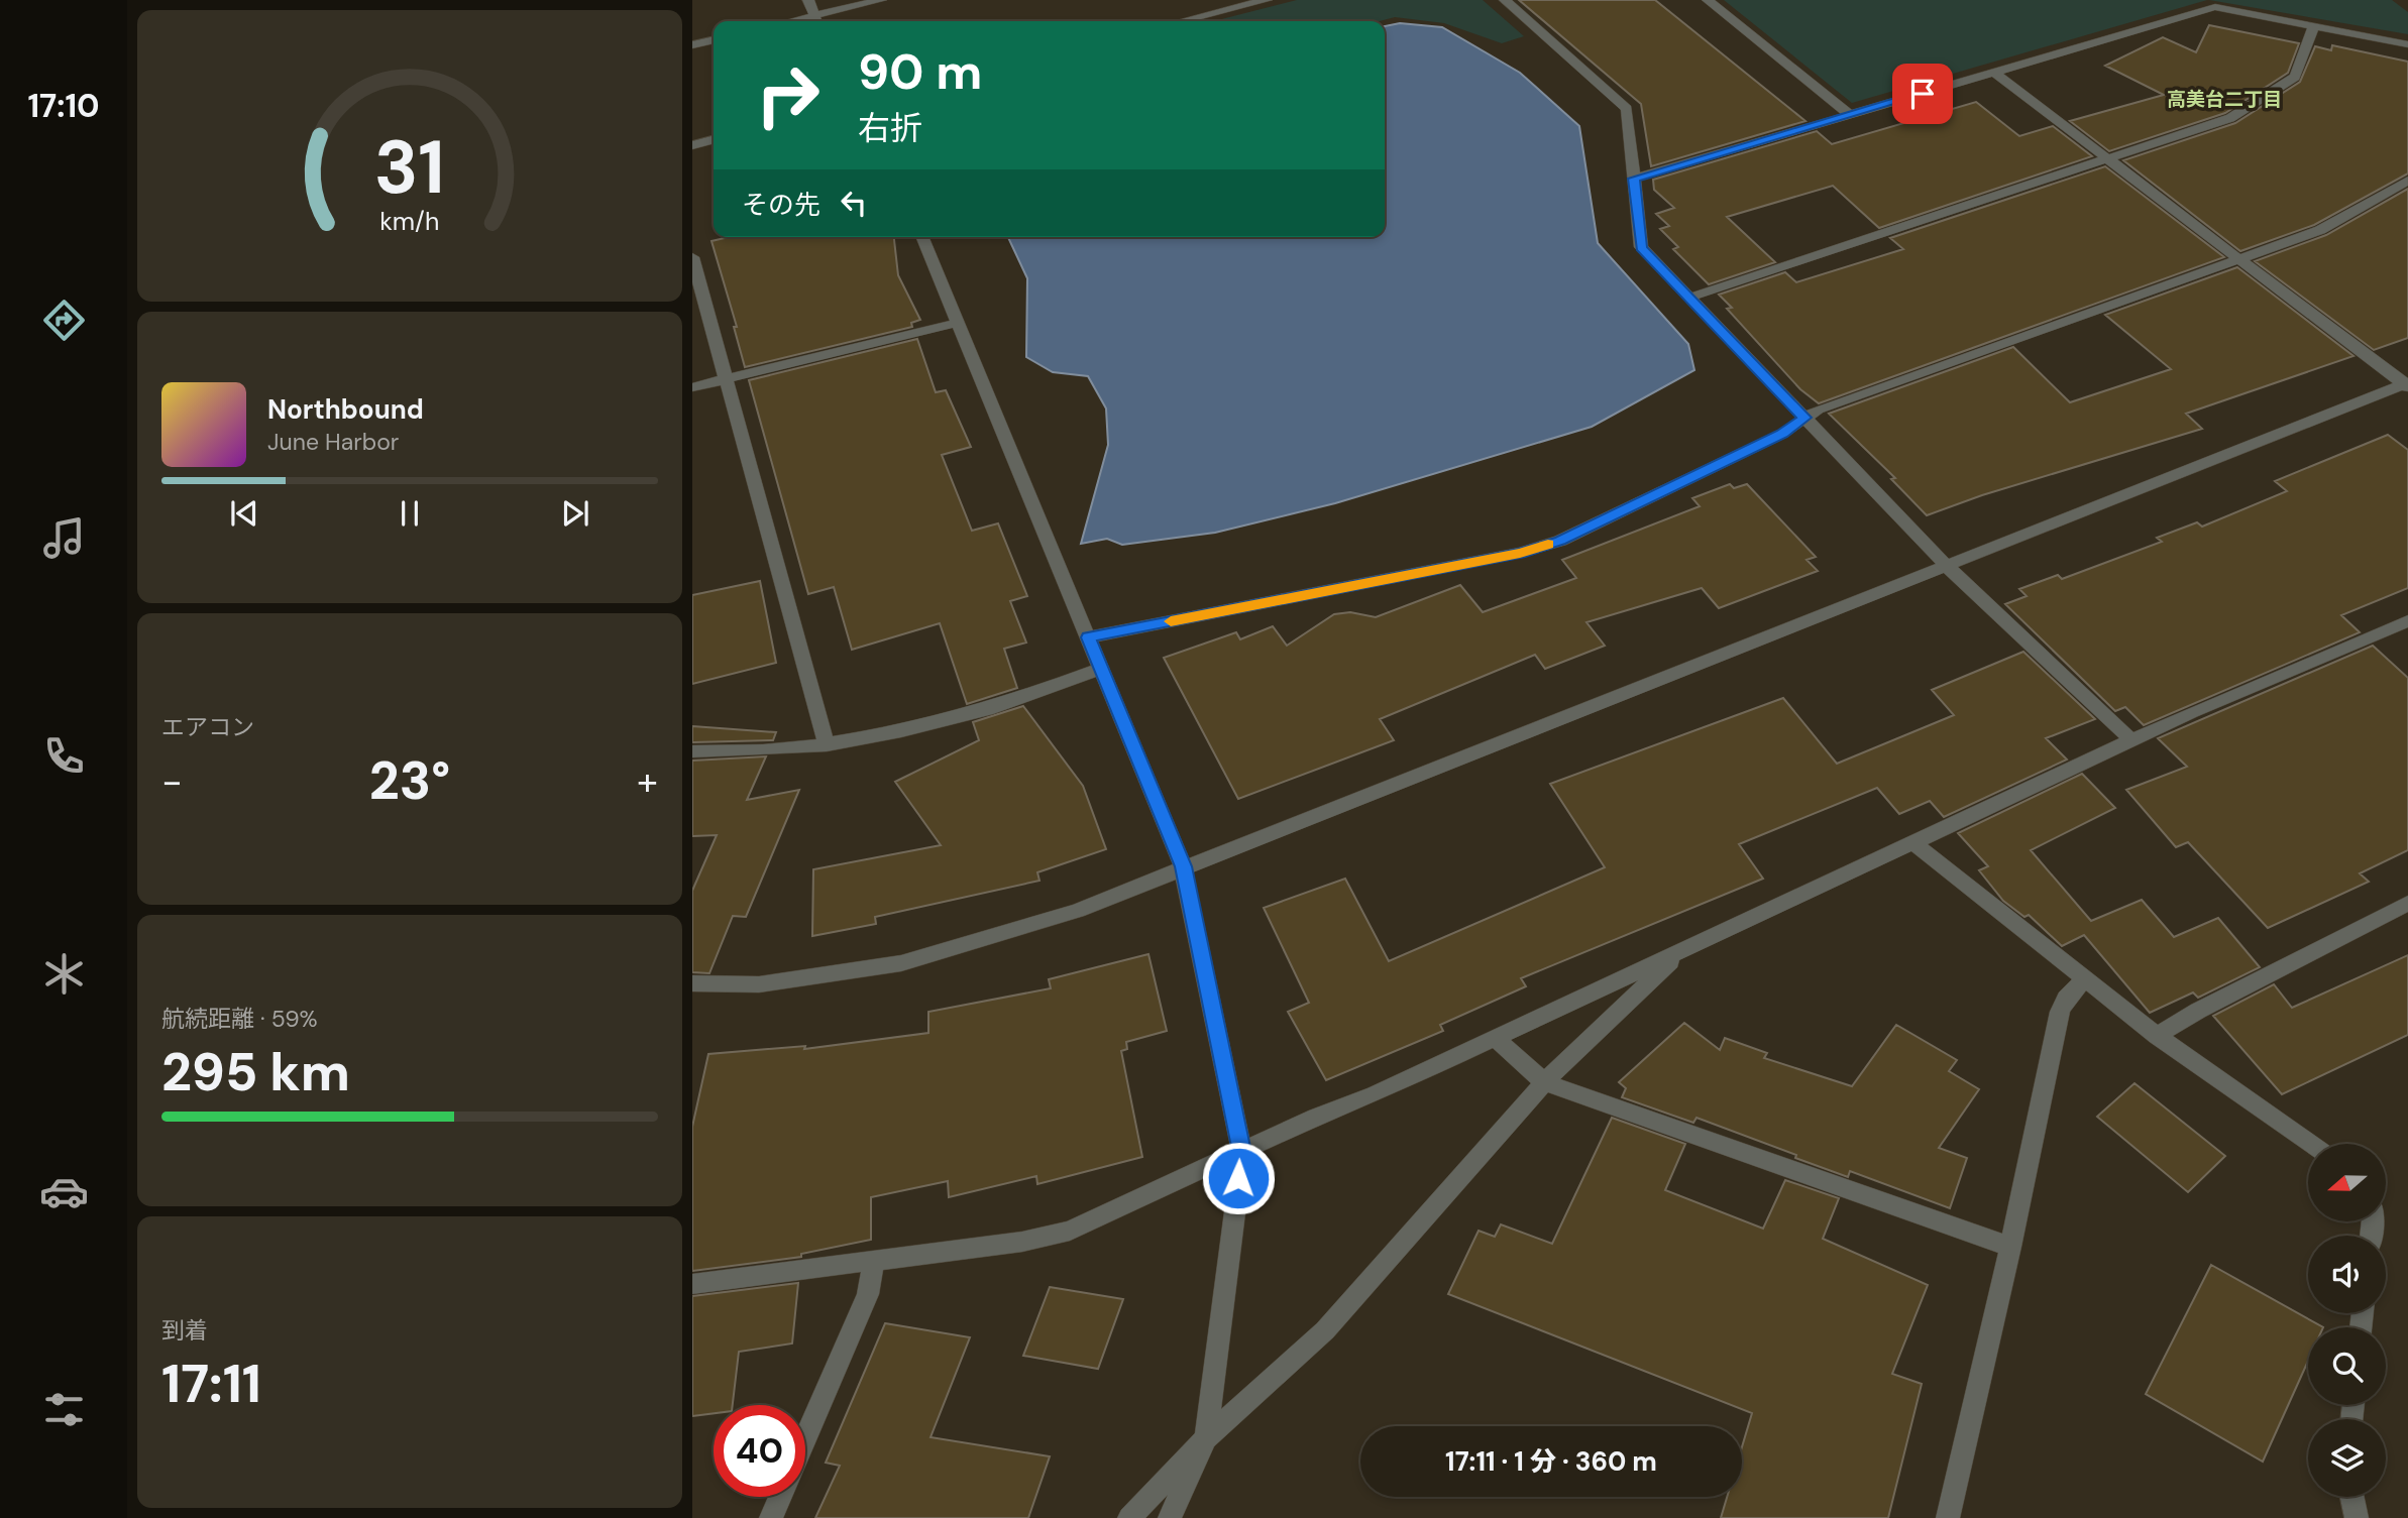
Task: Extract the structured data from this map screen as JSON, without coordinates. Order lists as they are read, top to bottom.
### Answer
{
  "districts": ["高美台二丁目"],
  "north": "left",
  "page": {
    "tabs": "17:10",
    "turn": ["90 m", "右折"],
    "then": "その先",
    "song": ["Northbound", "June Harbor"],
    "tile": [
      "エアコン",
      ["航続距離 · 59%", "295 km"],
      ["到着", "17:11"]
    ],
    "heat": ["−", "23°", "+"],
    "limit": "40",
    "trip": "17:11 · 1 分 · 360 m",
    "gauge": ["31", "km/h"]
  }
}
